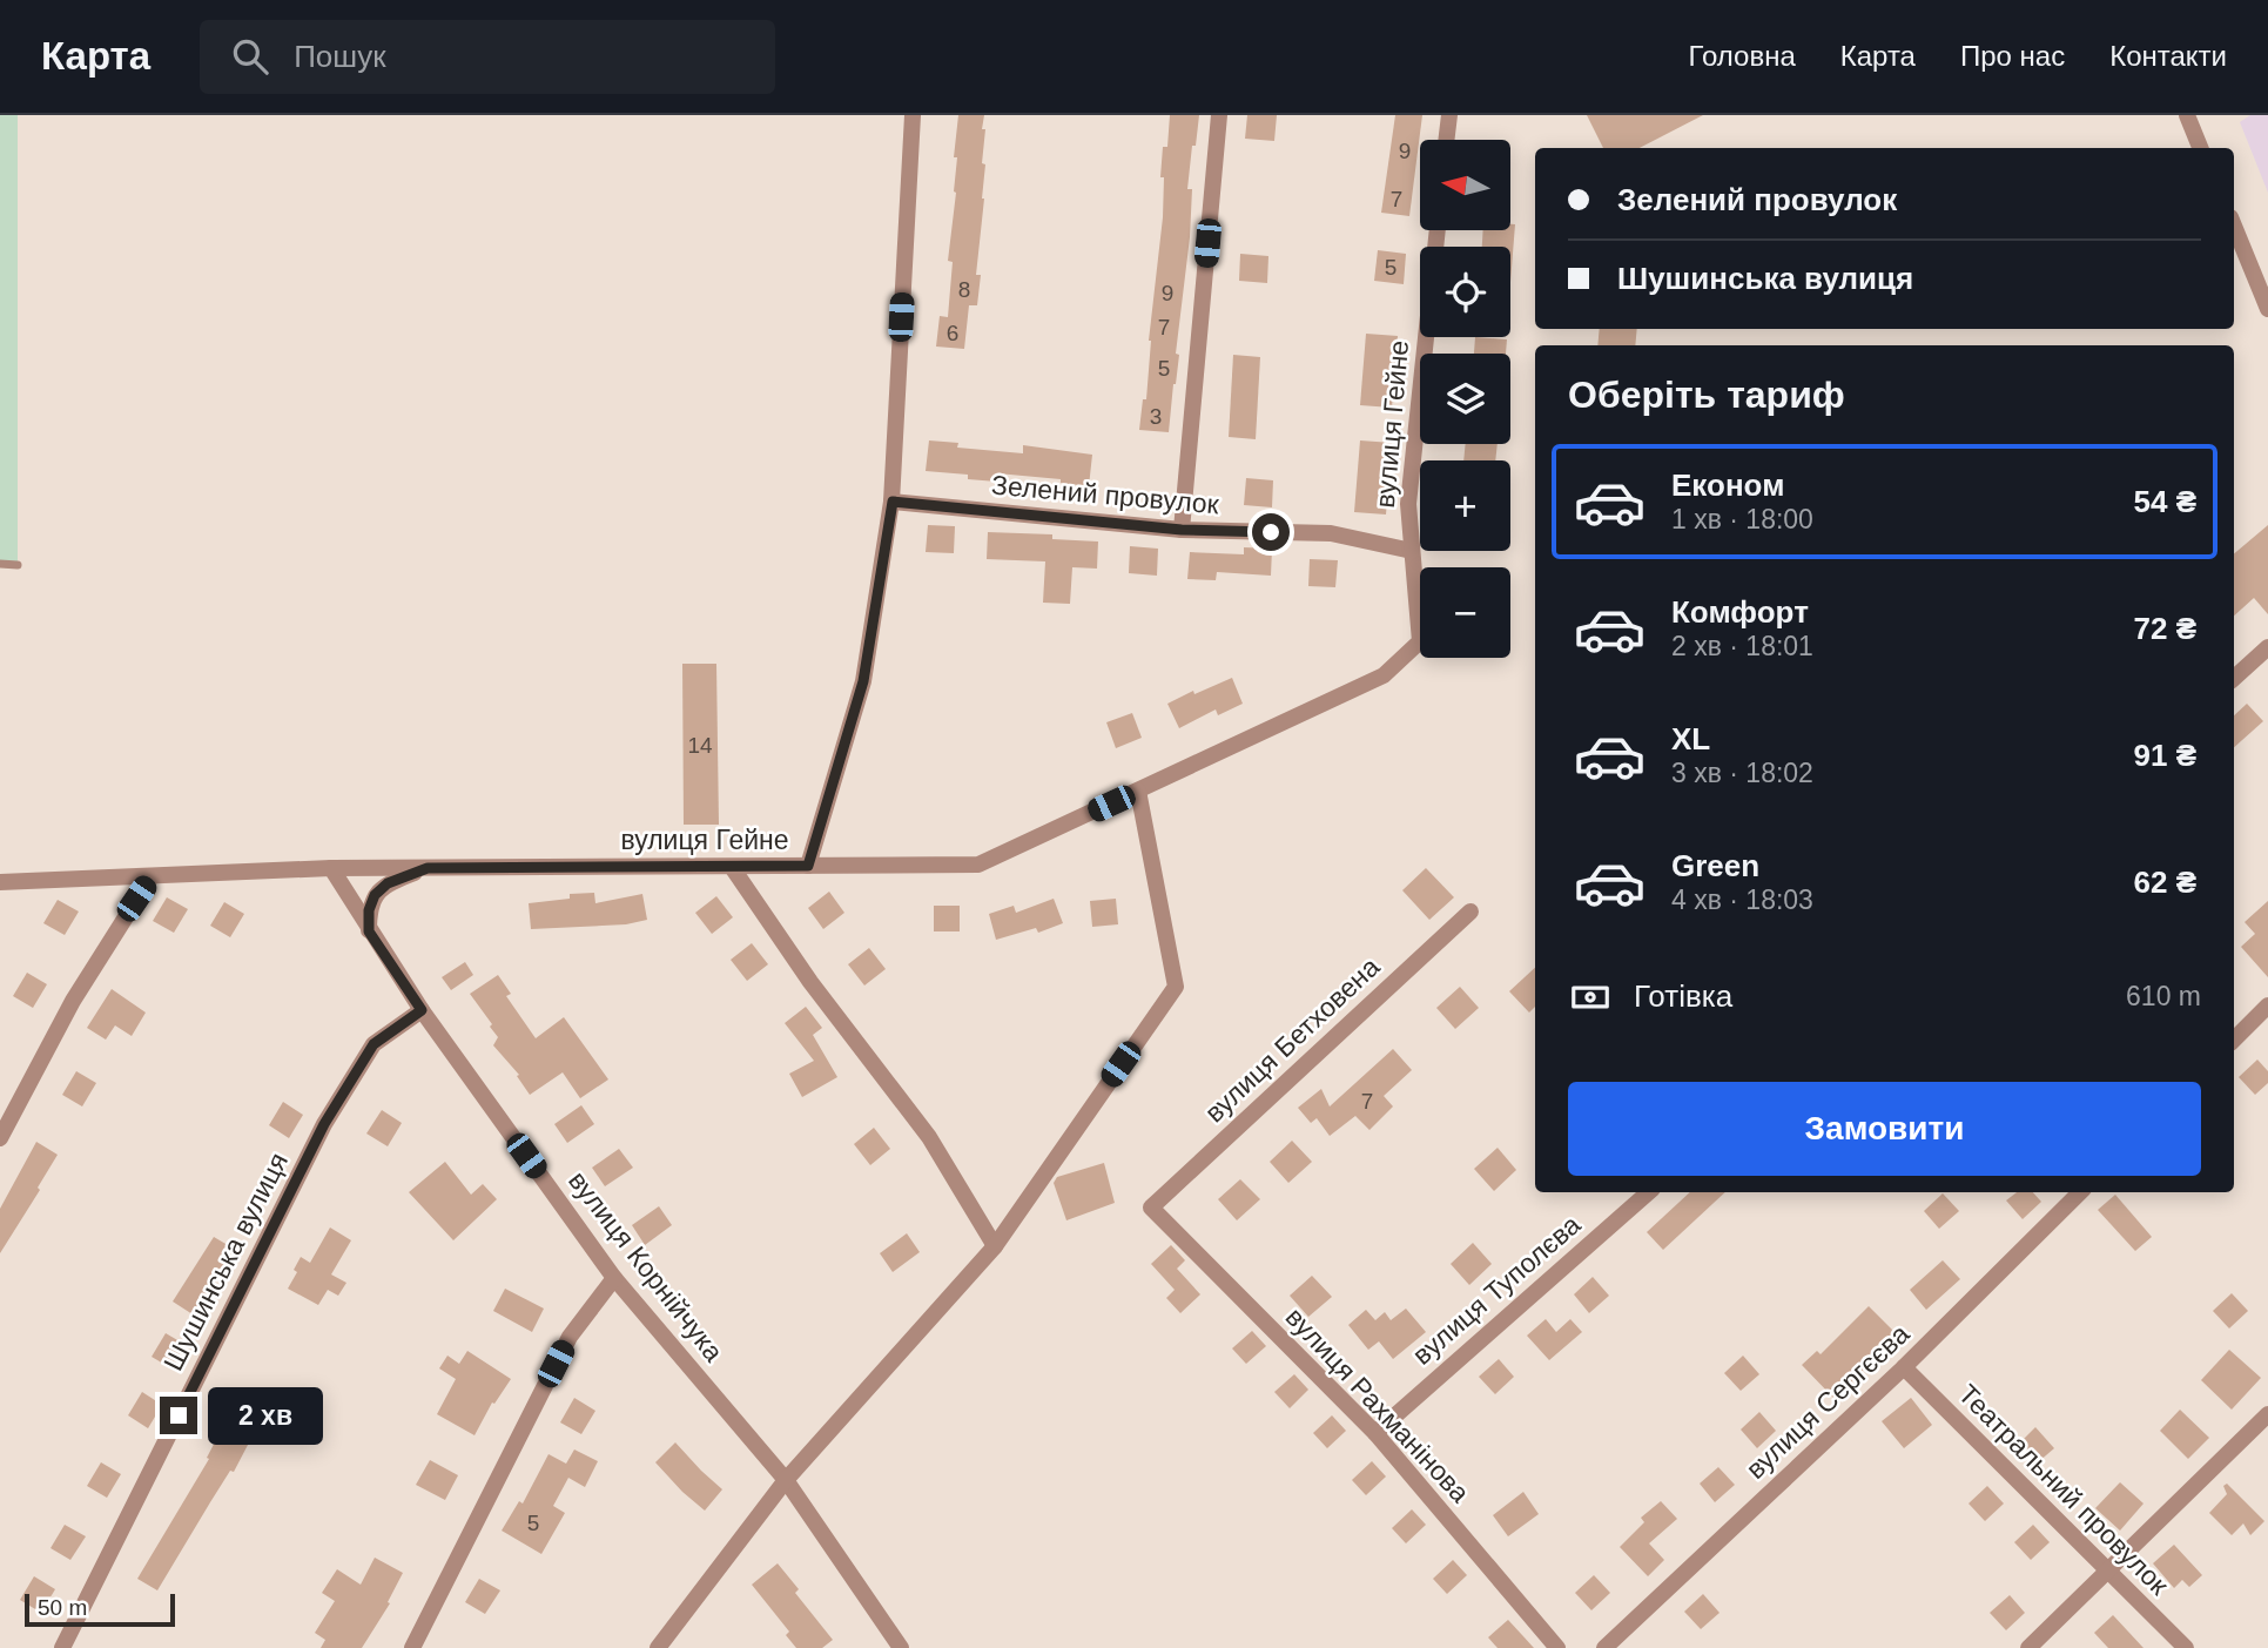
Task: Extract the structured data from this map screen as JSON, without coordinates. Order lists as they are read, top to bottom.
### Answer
{
  "streets": {
    "street": [
      "вулиця Гейне",
      "Зелений провулок",
      "вулиця Бетховена",
      "Шушинська вулиця",
      "вулиця Корнійчука",
      "вулиця Туполєва",
      "вулиця Сергєєва",
      "вулиця Рахманінова",
      "Театральний провулок"
    ]
  },
  "crossings": [
    ["вулиця Гейне", "Зелений провулок"],
    ["вулиця Гейне", "вулиця Корнійчука"],
    ["вулиця Бетховена", "вулиця Рахманінова"],
    ["Шушинська вулиця", "вулиця Корнійчука"],
    ["вулиця Туполєва", "вулиця Рахманінова"],
    ["вулиця Сергєєва", "Театральний провулок"]
  ],
  "house_numbers": [
    "9",
    "7",
    "5",
    "8",
    "9",
    "7",
    "6",
    "5",
    "3",
    "14",
    "7",
    "5"
  ],
  "scale_bar": "50 m",
  "north": "left",
  "page": {
    "header": "Карта",
    "search": "Пошук",
    "nav": [
      "Головна",
      "Карта",
      "Про нас",
      "Контакти"
    ],
    "map_buttons": ["+", "−"],
    "banner": ["Зелений провулок", "Шушинська вулиця"],
    "heading": "Оберіть тариф",
    "list": [
      {
        "name": "Економ",
        "note": "1 хв · 18:00",
        "value": "54 ₴"
      },
      {
        "name": "Комфорт",
        "note": "2 хв · 18:01",
        "value": "72 ₴"
      },
      {
        "name": "XL",
        "note": "3 хв · 18:02",
        "value": "91 ₴"
      },
      {
        "name": "Green",
        "note": "4 хв · 18:03",
        "value": "62 ₴"
      }
    ],
    "pay": ["Готівка", "610 m"],
    "buttons": "Замовити",
    "bubble": "2 хв",
    "scale": "50 m"
  }
}
